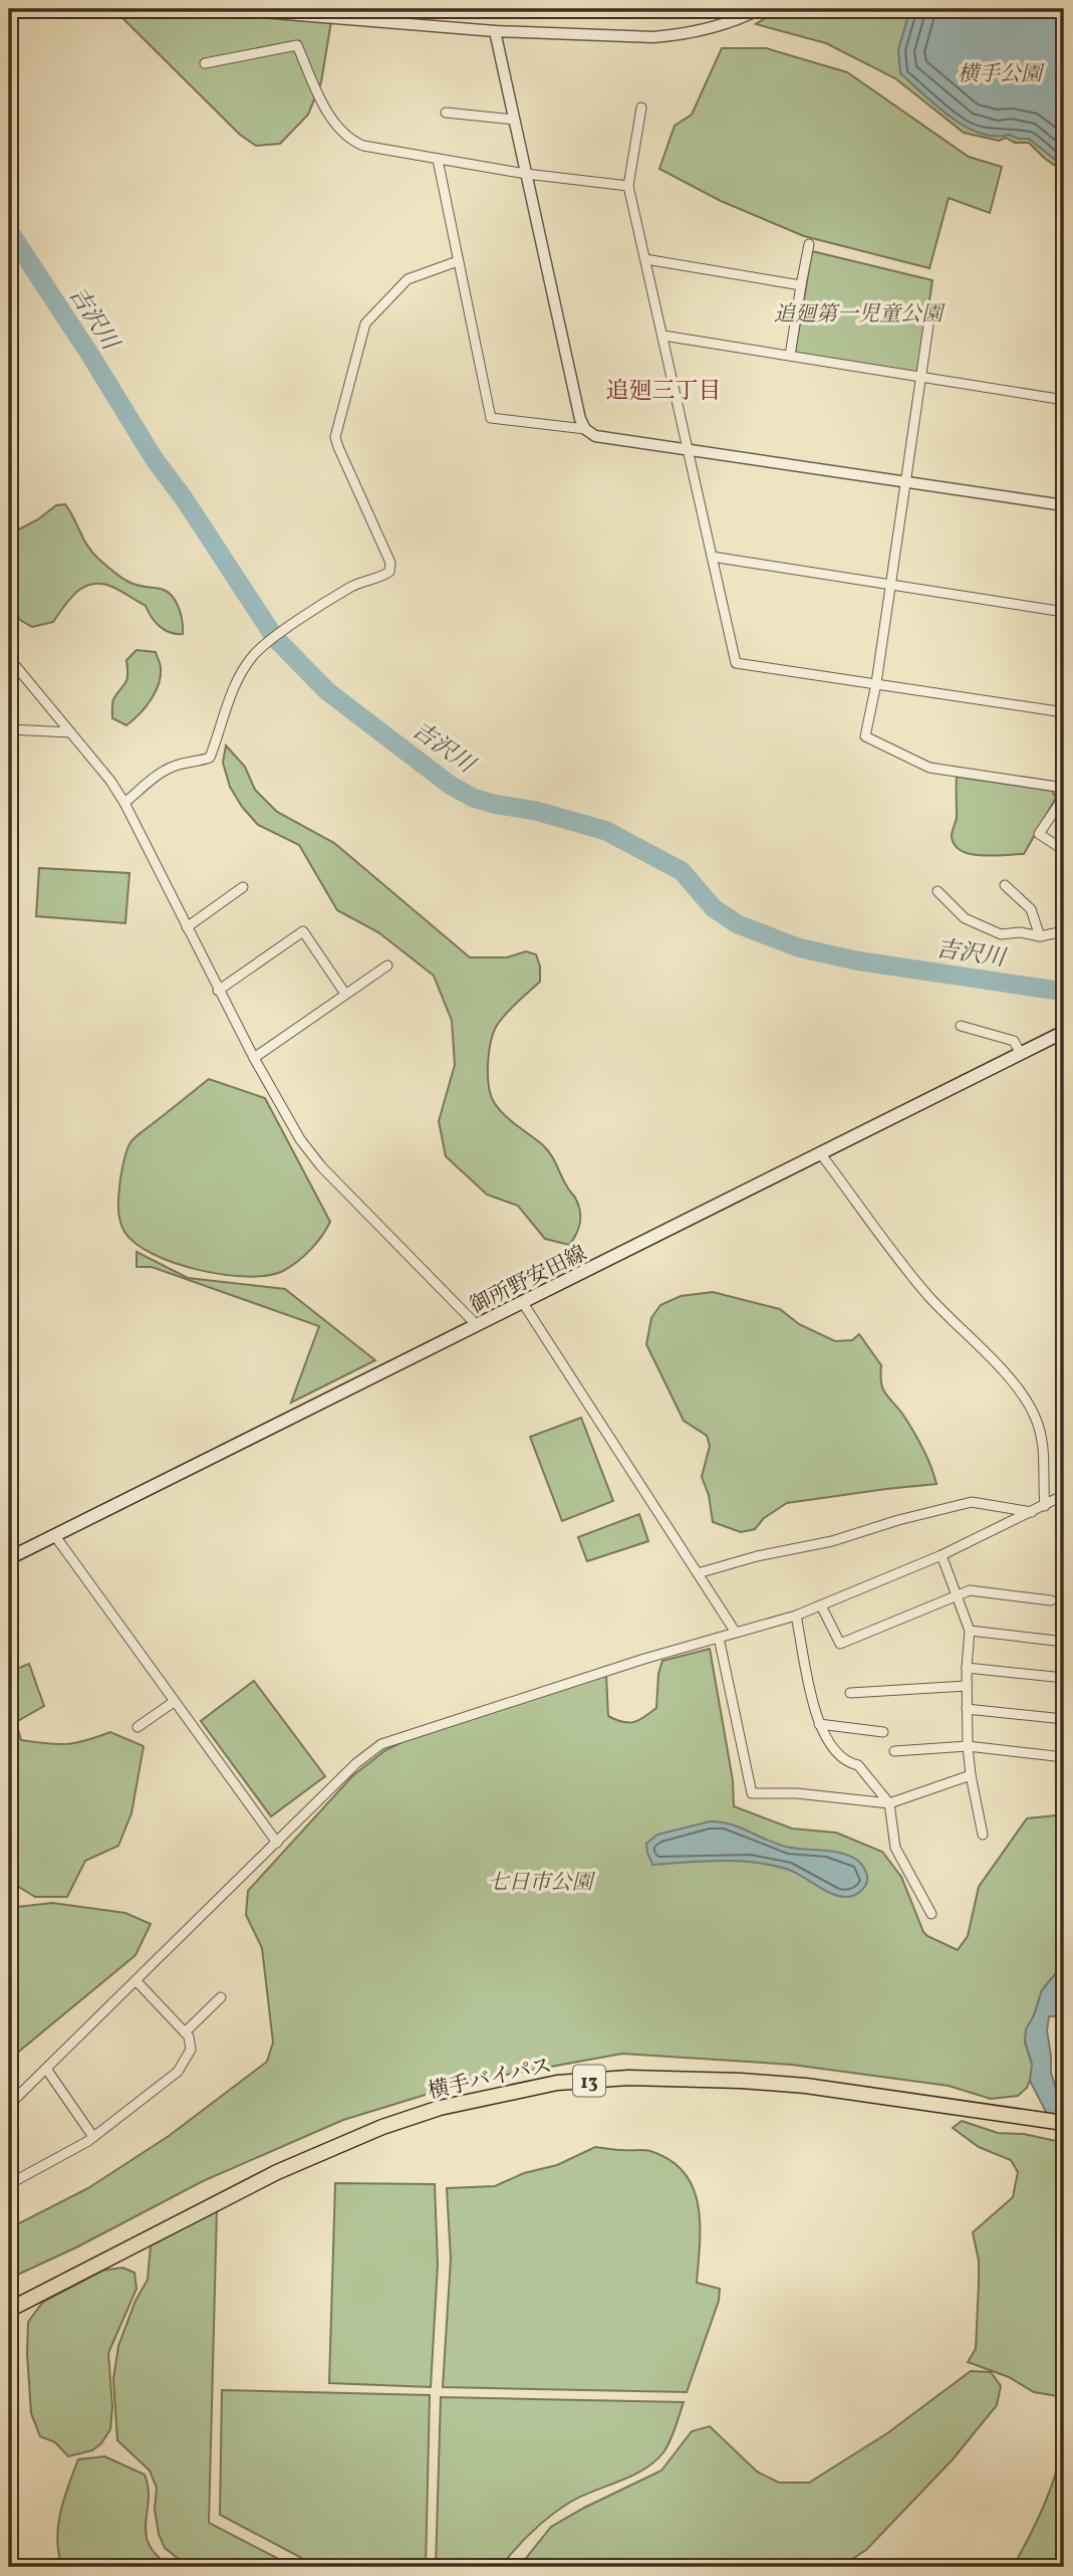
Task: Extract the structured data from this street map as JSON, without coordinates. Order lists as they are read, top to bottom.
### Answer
{
  "streets": {
    "highway": ["横手バイパス", "13"],
    "main road": ["御所野安田線"]
  },
  "districts": ["追廻三丁目"],
  "water": ["吉沢川"],
  "parks": ["横手公園", "追廻第一児童公園", "七日市公園"]
}
